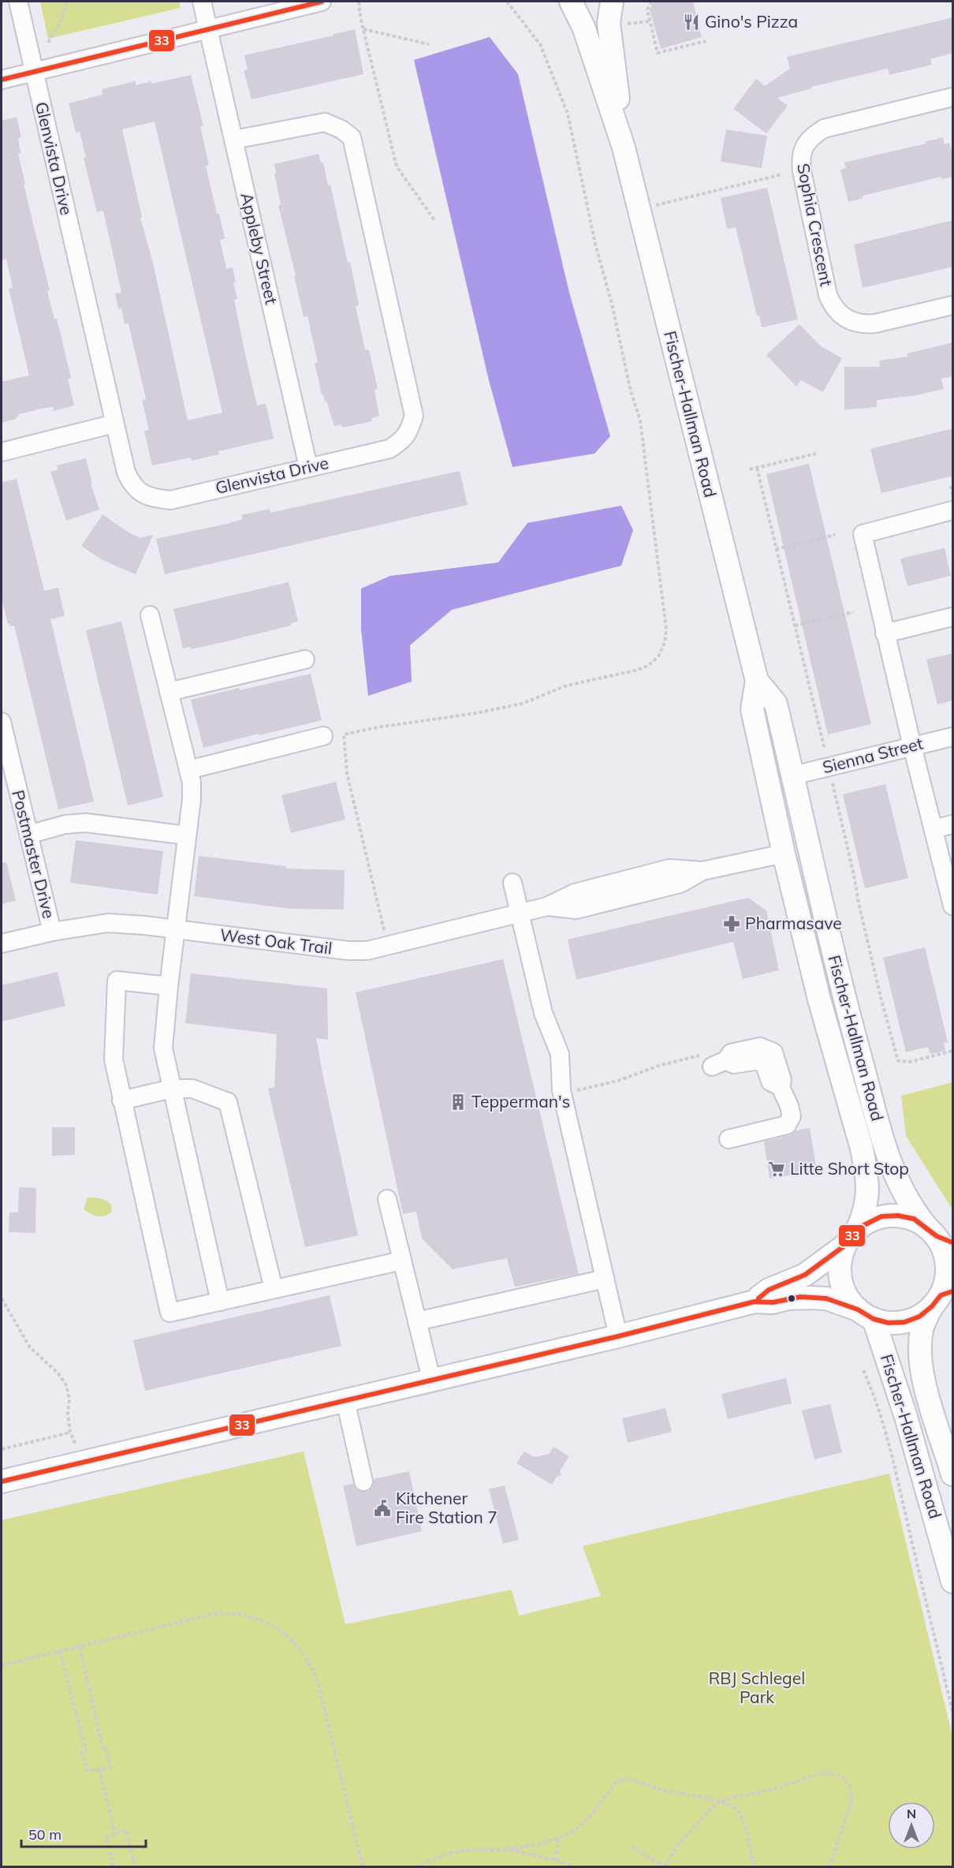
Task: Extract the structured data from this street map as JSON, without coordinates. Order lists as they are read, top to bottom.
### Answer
{
  "streets": {
    "main road": ["Fischer-Hallman Road"],
    "street": [
      "Glenvista Drive",
      "Sophia Crescent",
      "Appleby Street",
      "Sienna Street",
      "Postmaster Drive",
      "West Oak Trail"
    ]
  },
  "crossings": [
    ["Glenvista Drive", "Appleby Street"],
    ["Fischer-Hallman Road", "Sienna Street"],
    ["Fischer-Hallman Road", "West Oak Trail"],
    ["Postmaster Drive", "West Oak Trail"]
  ],
  "parks": ["RBJ Schlegel Park"],
  "places": {
    "restaurant": ["Gino's Pizza"],
    "pharmacy": ["Pharmasave"],
    "building": ["Tepperman's"],
    "supermarket": ["Litte Short Stop"],
    "public building": ["Kitchener Fire Station 7"]
  },
  "lines": ["transit line 33"],
  "scale_bar": "50 m",
  "north": "top"
}
